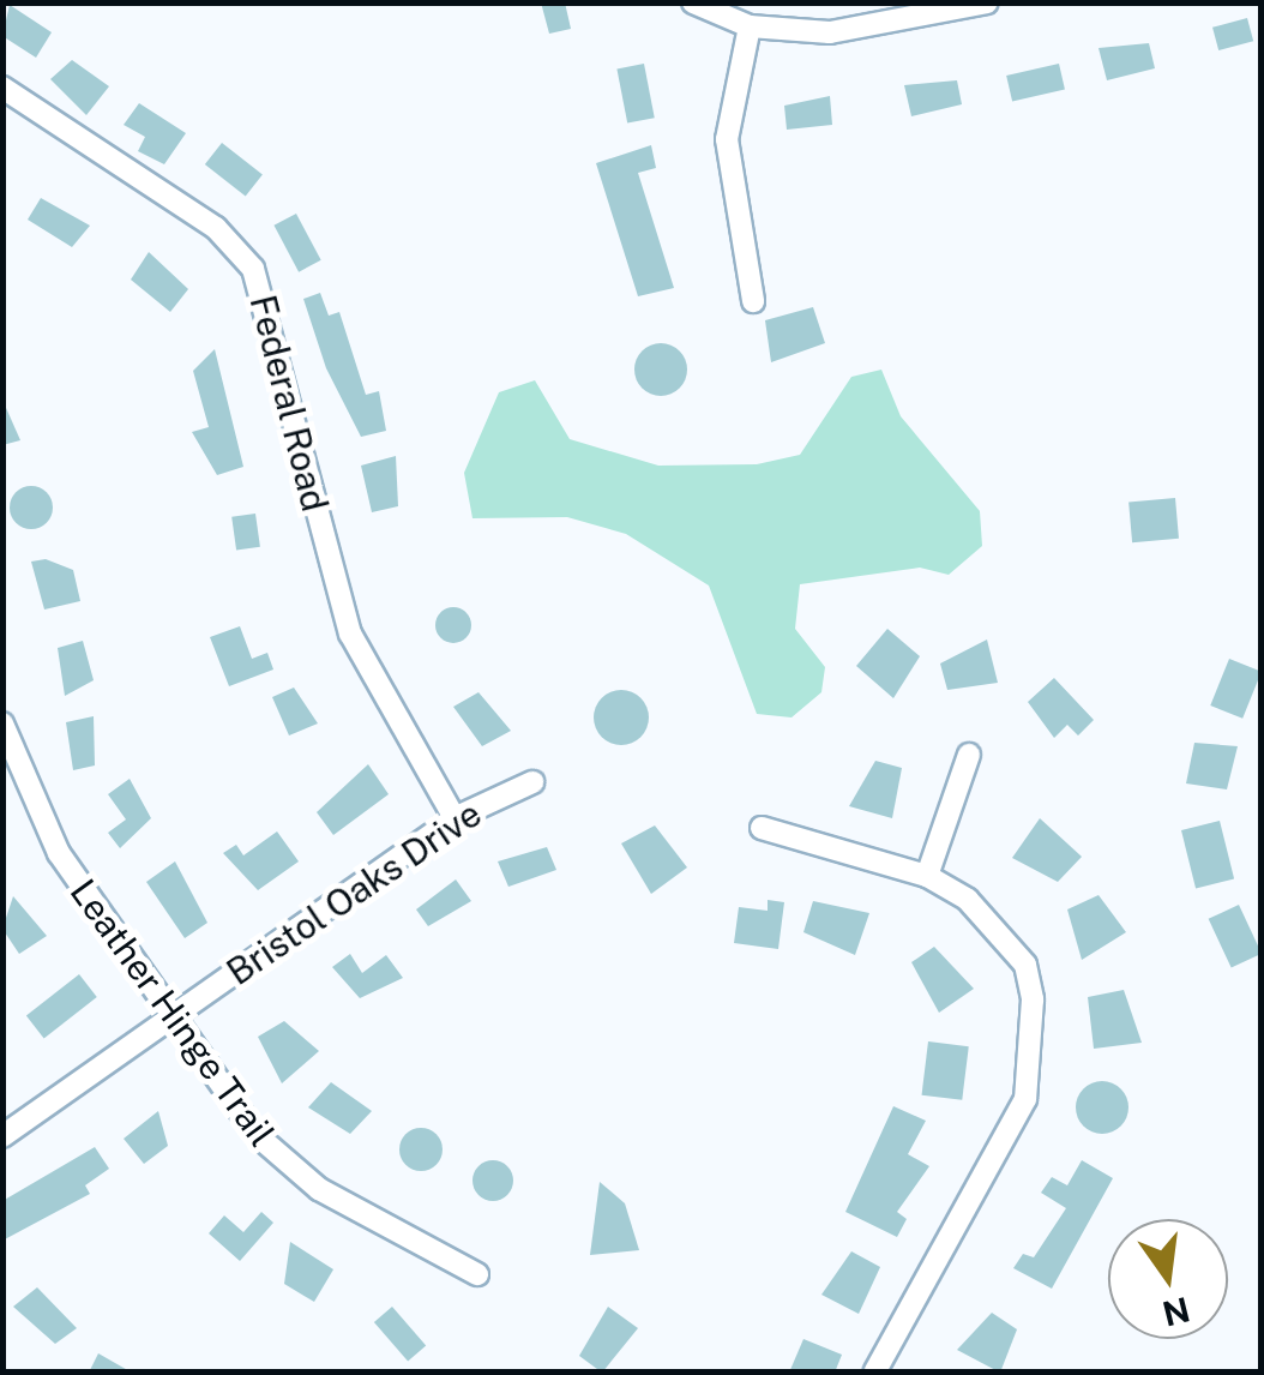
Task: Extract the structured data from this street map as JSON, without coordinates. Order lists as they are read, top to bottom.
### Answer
{
  "streets": {
    "street": ["Federal Road", "Bristol Oaks Drive", "Leather Hinge Trail"]
  },
  "crossings": [
    ["Federal Road", "Bristol Oaks Drive"],
    ["Bristol Oaks Drive", "Leather Hinge Trail"]
  ],
  "north": "bottom"
}
